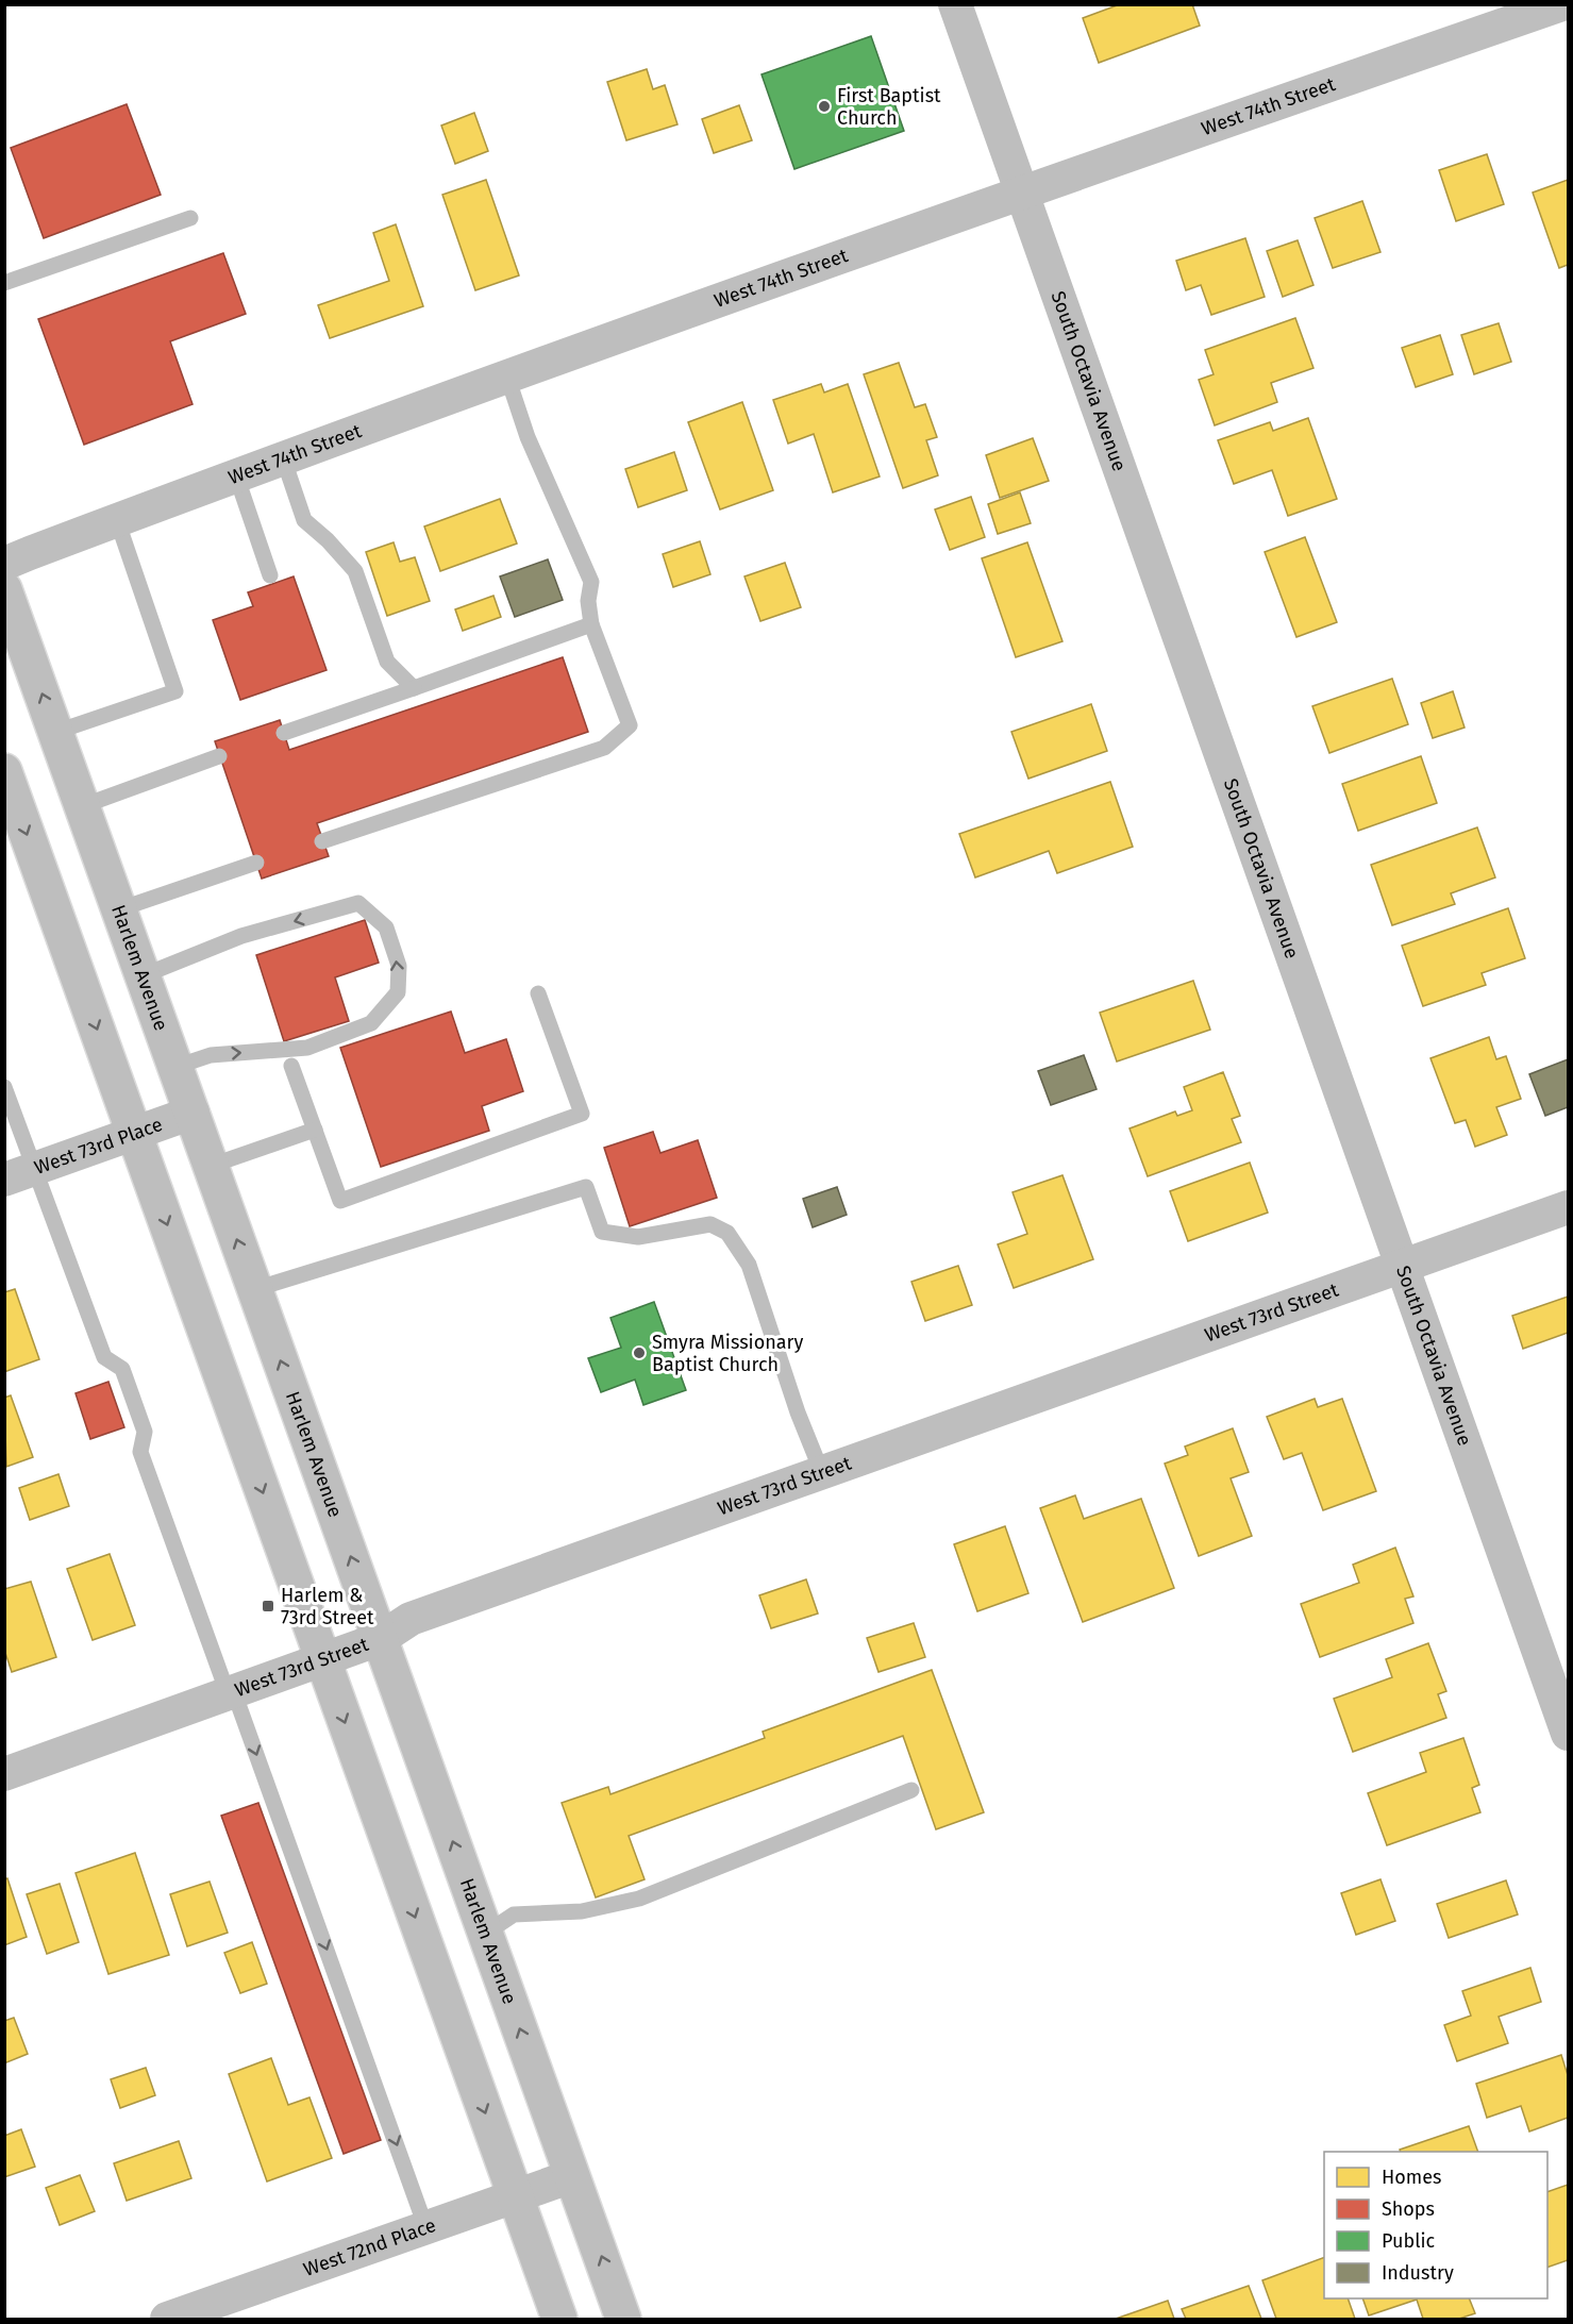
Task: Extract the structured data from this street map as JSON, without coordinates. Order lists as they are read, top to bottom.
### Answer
{
  "streets": {
    "main road": ["Harlem Avenue"],
    "street": [
      "West 74th Street",
      "South Octavia Avenue",
      "West 73rd Place",
      "West 73rd Street",
      "West 72nd Place"
    ]
  },
  "crossings": [
    ["West 74th Street", "South Octavia Avenue"],
    ["South Octavia Avenue", "West 73rd Street"],
    ["Harlem Avenue", "West 73rd Place"],
    ["Harlem Avenue", "West 73rd Street"],
    ["Harlem Avenue", "West 72nd Place"]
  ],
  "places": {
    "other": ["First Baptist Church", "Smyra Missionary Baptist Church"],
    "transit": ["Harlem & 73rd Street"]
  },
  "legend": [
    "Homes",
    "Shops",
    "Public",
    "Industry"
  ]
}
